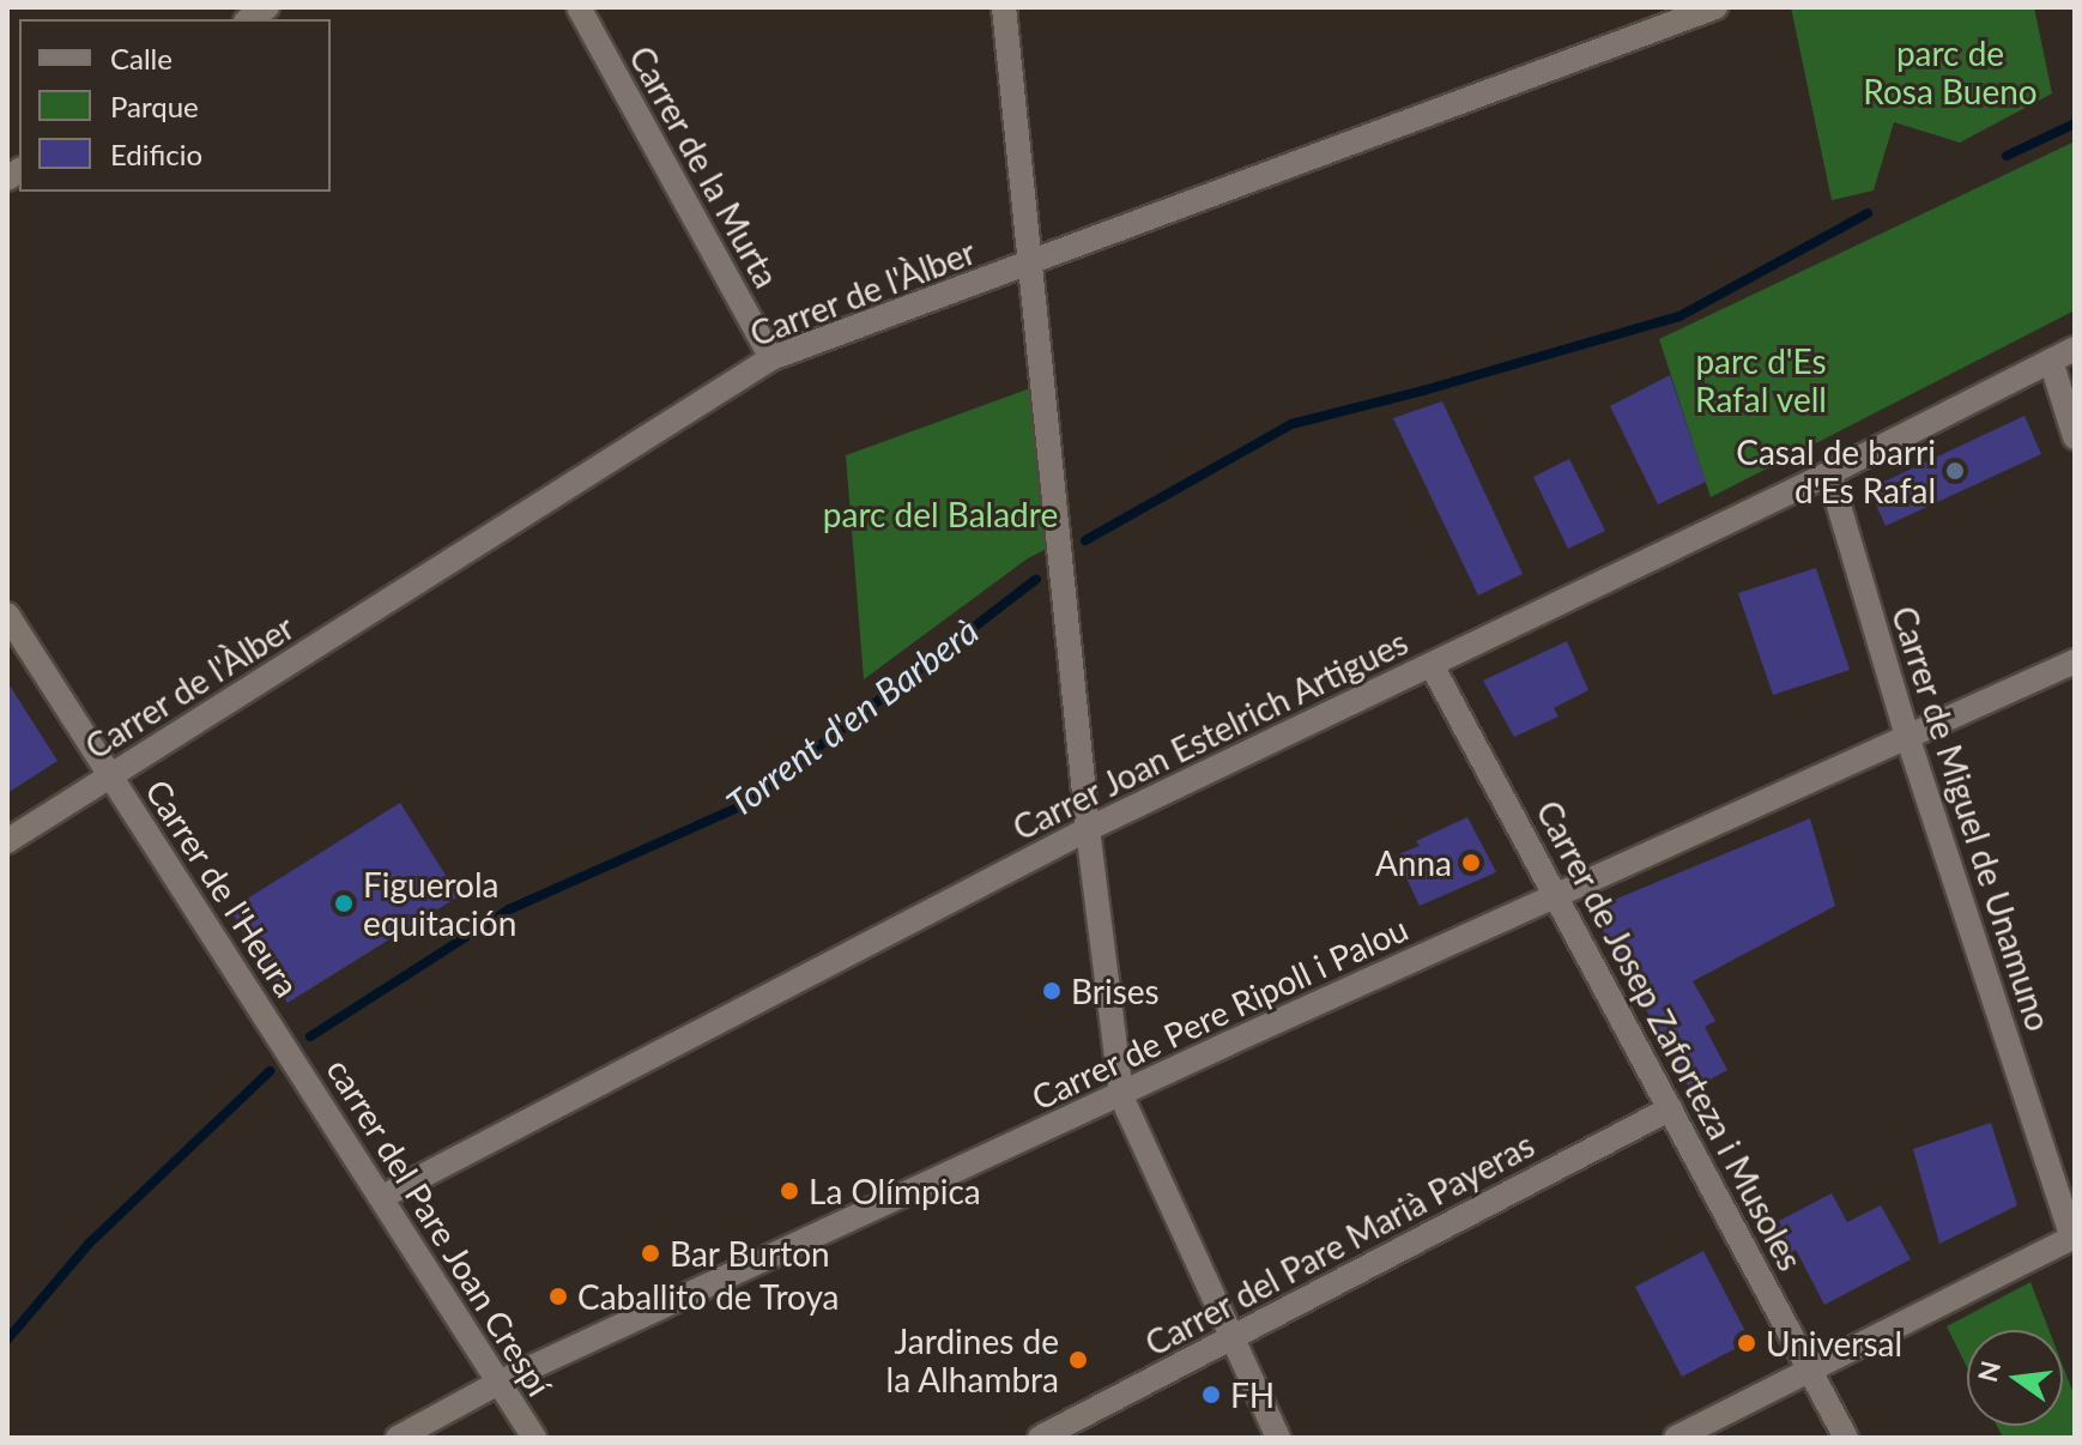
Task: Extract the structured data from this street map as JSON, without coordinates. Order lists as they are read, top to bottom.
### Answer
{
  "streets": {
    "street": [
      "Carrer de la Murta",
      "Carrer de l'Àlber",
      "Carrer Joan Estelrich Artigues",
      "Carrer de Miguel de Unamuno",
      "Carrer de l'Heura",
      "Carrer de Pere Ripoll i Palou",
      "Carrer de Josep Zaforteza i Musoles",
      "carrer del Pare Joan Crespí",
      "Carrer del Pare Marià Payeras"
    ]
  },
  "crossings": [
    ["Carrer de la Murta", "Carrer de l'Àlber"],
    ["Carrer de l'Àlber", "Carrer de l'Heura"],
    ["Carrer Joan Estelrich Artigues", "Carrer de Miguel de Unamuno"],
    ["Carrer Joan Estelrich Artigues", "Carrer de Josep Zaforteza i Musoles"],
    ["Carrer Joan Estelrich Artigues", "carrer del Pare Joan Crespí"],
    ["Carrer de Miguel de Unamuno", "Carrer de Pere Ripoll i Palou"],
    ["Carrer de l'Heura", "carrer del Pare Joan Crespí"],
    ["Carrer de Pere Ripoll i Palou", "Carrer de Josep Zaforteza i Musoles"],
    ["Carrer de Pere Ripoll i Palou", "carrer del Pare Joan Crespí"],
    ["Carrer de Josep Zaforteza i Musoles", "Carrer del Pare Marià Payeras"]
  ],
  "water": ["Torrent d'en Barberà"],
  "parks": ["parc de Rosa Bueno", "parc d'Es Rafal vell", "parc del Baladre"],
  "places": [
    "Casal de barri d'Es Rafal",
    "Anna",
    "Figuerola equitación",
    "Brises",
    "La Olímpica",
    "Bar Burton",
    "Caballito de Troya",
    "Universal",
    "Jardines de la Alhambra",
    "FH"
  ],
  "legend": ["Calle", "Parque", "Edificio"],
  "north": "left"
}
